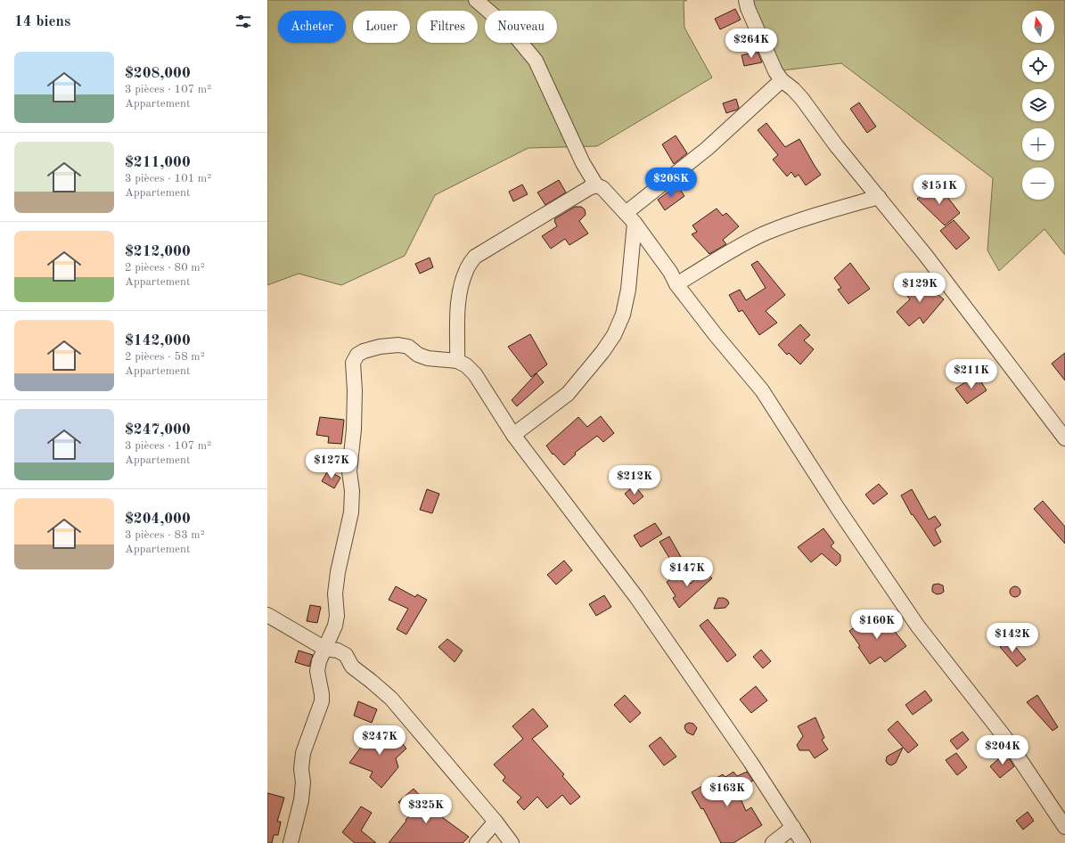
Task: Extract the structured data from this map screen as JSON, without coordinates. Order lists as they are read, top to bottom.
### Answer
{
  "north": "top",
  "page": {
    "heading": "14 biens",
    "map_buttons": ["+", "−"],
    "chip": [
      "Acheter",
      "Louer",
      "Filtres",
      "Nouveau"
    ],
    "price": [
      "$264K",
      "$208K",
      "$151K",
      "$129K",
      "$211K",
      "$127K",
      "$212K",
      "$147K",
      "$160K",
      "$142K",
      "$247K",
      "$204K",
      "$163K",
      "$325K"
    ],
    "list": [
      {
        "name": "$208,000",
        "note": "3 pièces · 107 m² · Appartement"
      },
      {
        "name": "$211,000",
        "note": "3 pièces · 101 m² · Appartement"
      },
      {
        "name": "$212,000",
        "note": "2 pièces · 80 m² · Appartement"
      },
      {
        "name": "$142,000",
        "note": "2 pièces · 58 m² · Appartement"
      },
      {
        "name": "$247,000",
        "note": "3 pièces · 107 m² · Appartement"
      },
      {
        "name": "$204,000",
        "note": "3 pièces · 83 m² · Appartement"
      }
    ]
  }
}
